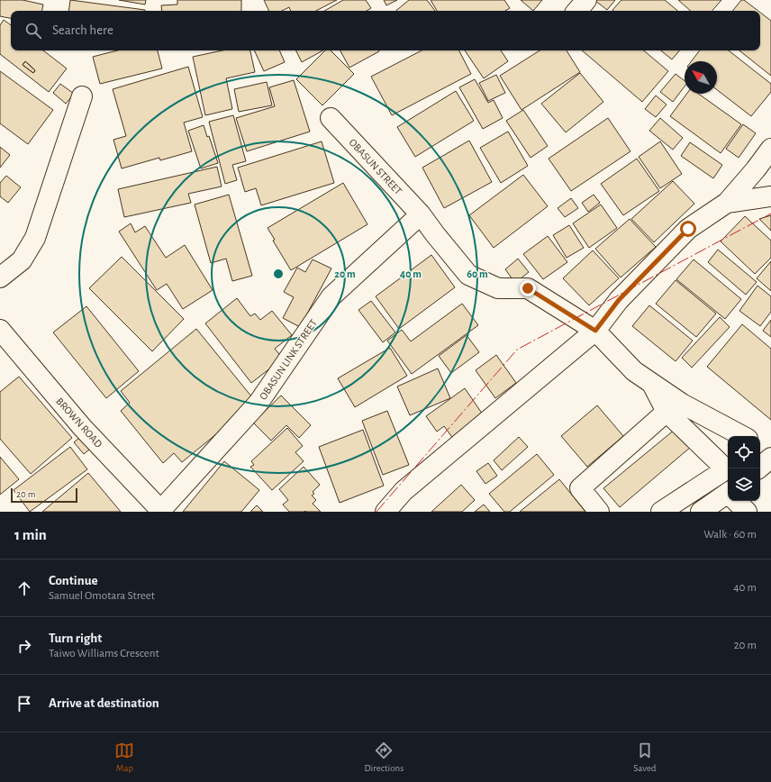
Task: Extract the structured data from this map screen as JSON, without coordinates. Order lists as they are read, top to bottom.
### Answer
{
  "streets": {
    "street": ["OBASUN STREET", "OBASUN LINK STREET", "BROWN ROAD"]
  },
  "crossings": [
    ["OBASUN STREET", "OBASUN LINK STREET"],
    ["OBASUN LINK STREET", "BROWN ROAD"]
  ],
  "scale_bar": "20 m",
  "north": "top left",
  "page": {
    "search": "Search here",
    "scale": "20 m",
    "heading": ["1 min", "Walk · 60 m"],
    "list": [
      ["Continue", "Samuel Omotara Street", "40 m"],
      ["Turn right", "Taiwo Williams Crescent", "20 m"],
      "Arrive at destination"
    ],
    "nav": ["Map", "Directions", "Saved"]
  },
  "rings": ["20 m", "40 m", "60 m"]
}
